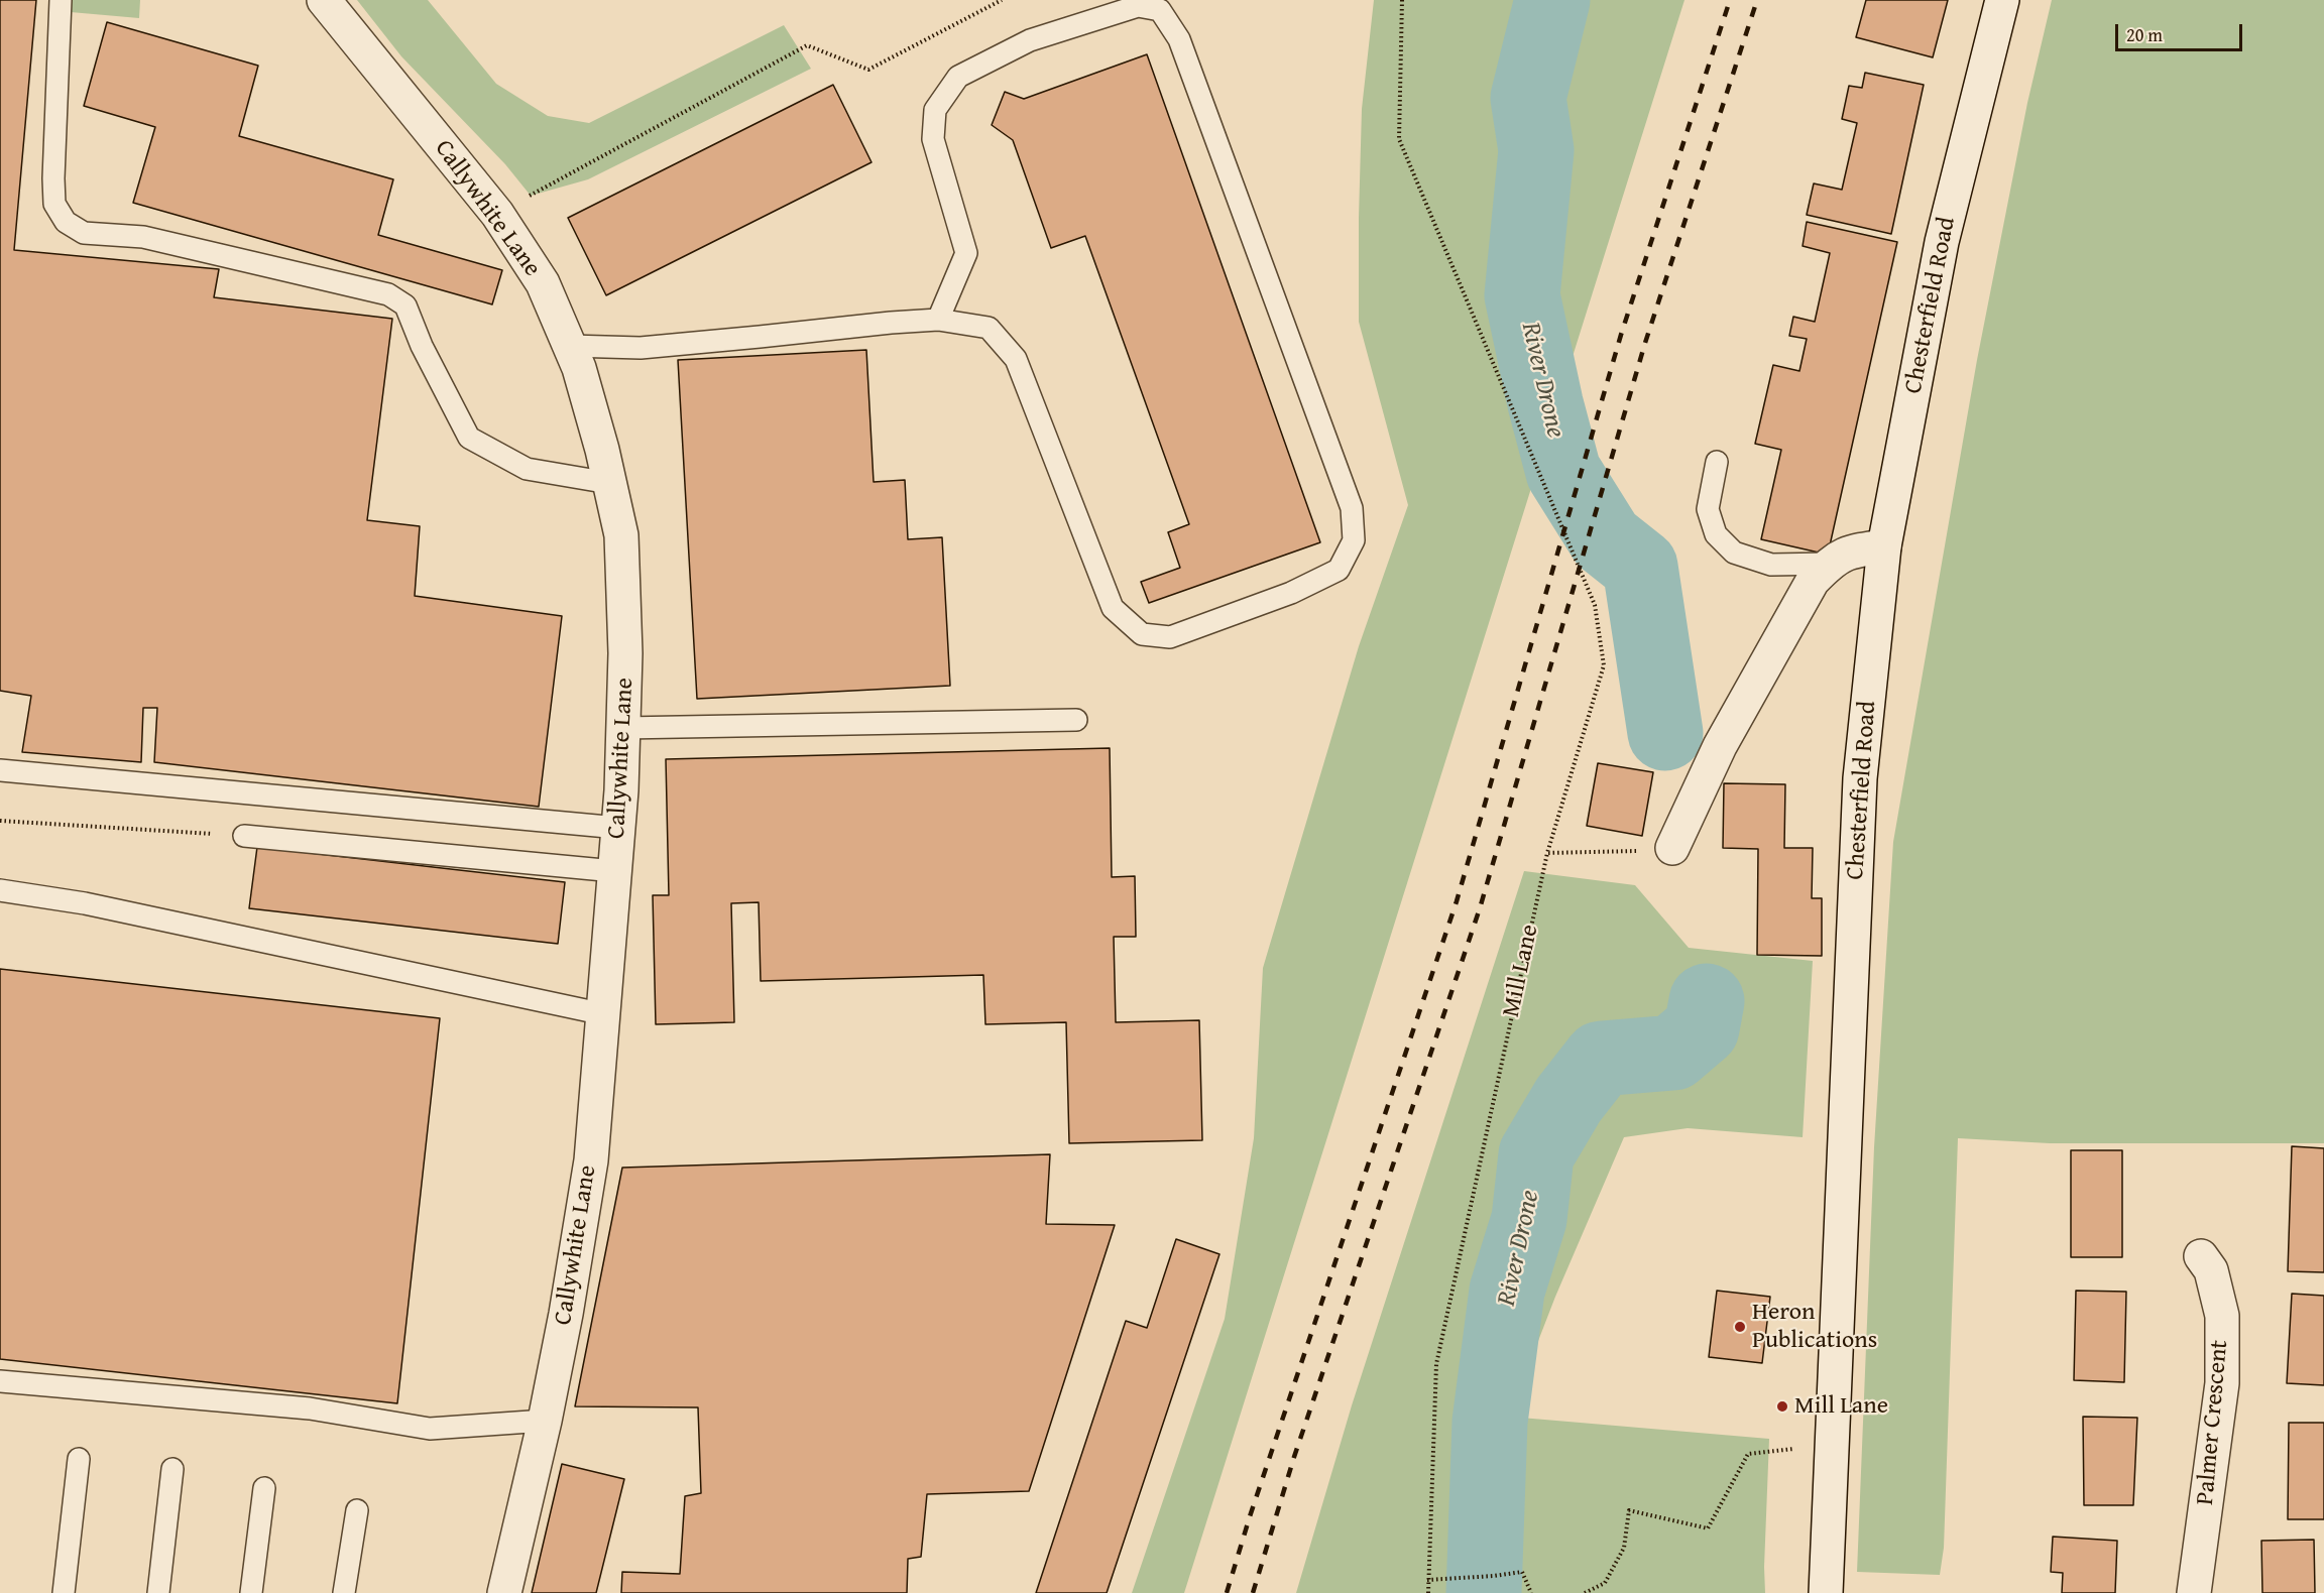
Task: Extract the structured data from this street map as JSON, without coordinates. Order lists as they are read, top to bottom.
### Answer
{
  "streets": {
    "street": ["Callywhite Lane", "Chesterfield Road", "Palmer Crescent"],
    "path": ["Mill Lane"]
  },
  "water": ["River Drone"],
  "places": ["Heron Publications", "Mill Lane"],
  "scale_bar": "20 m"
}
